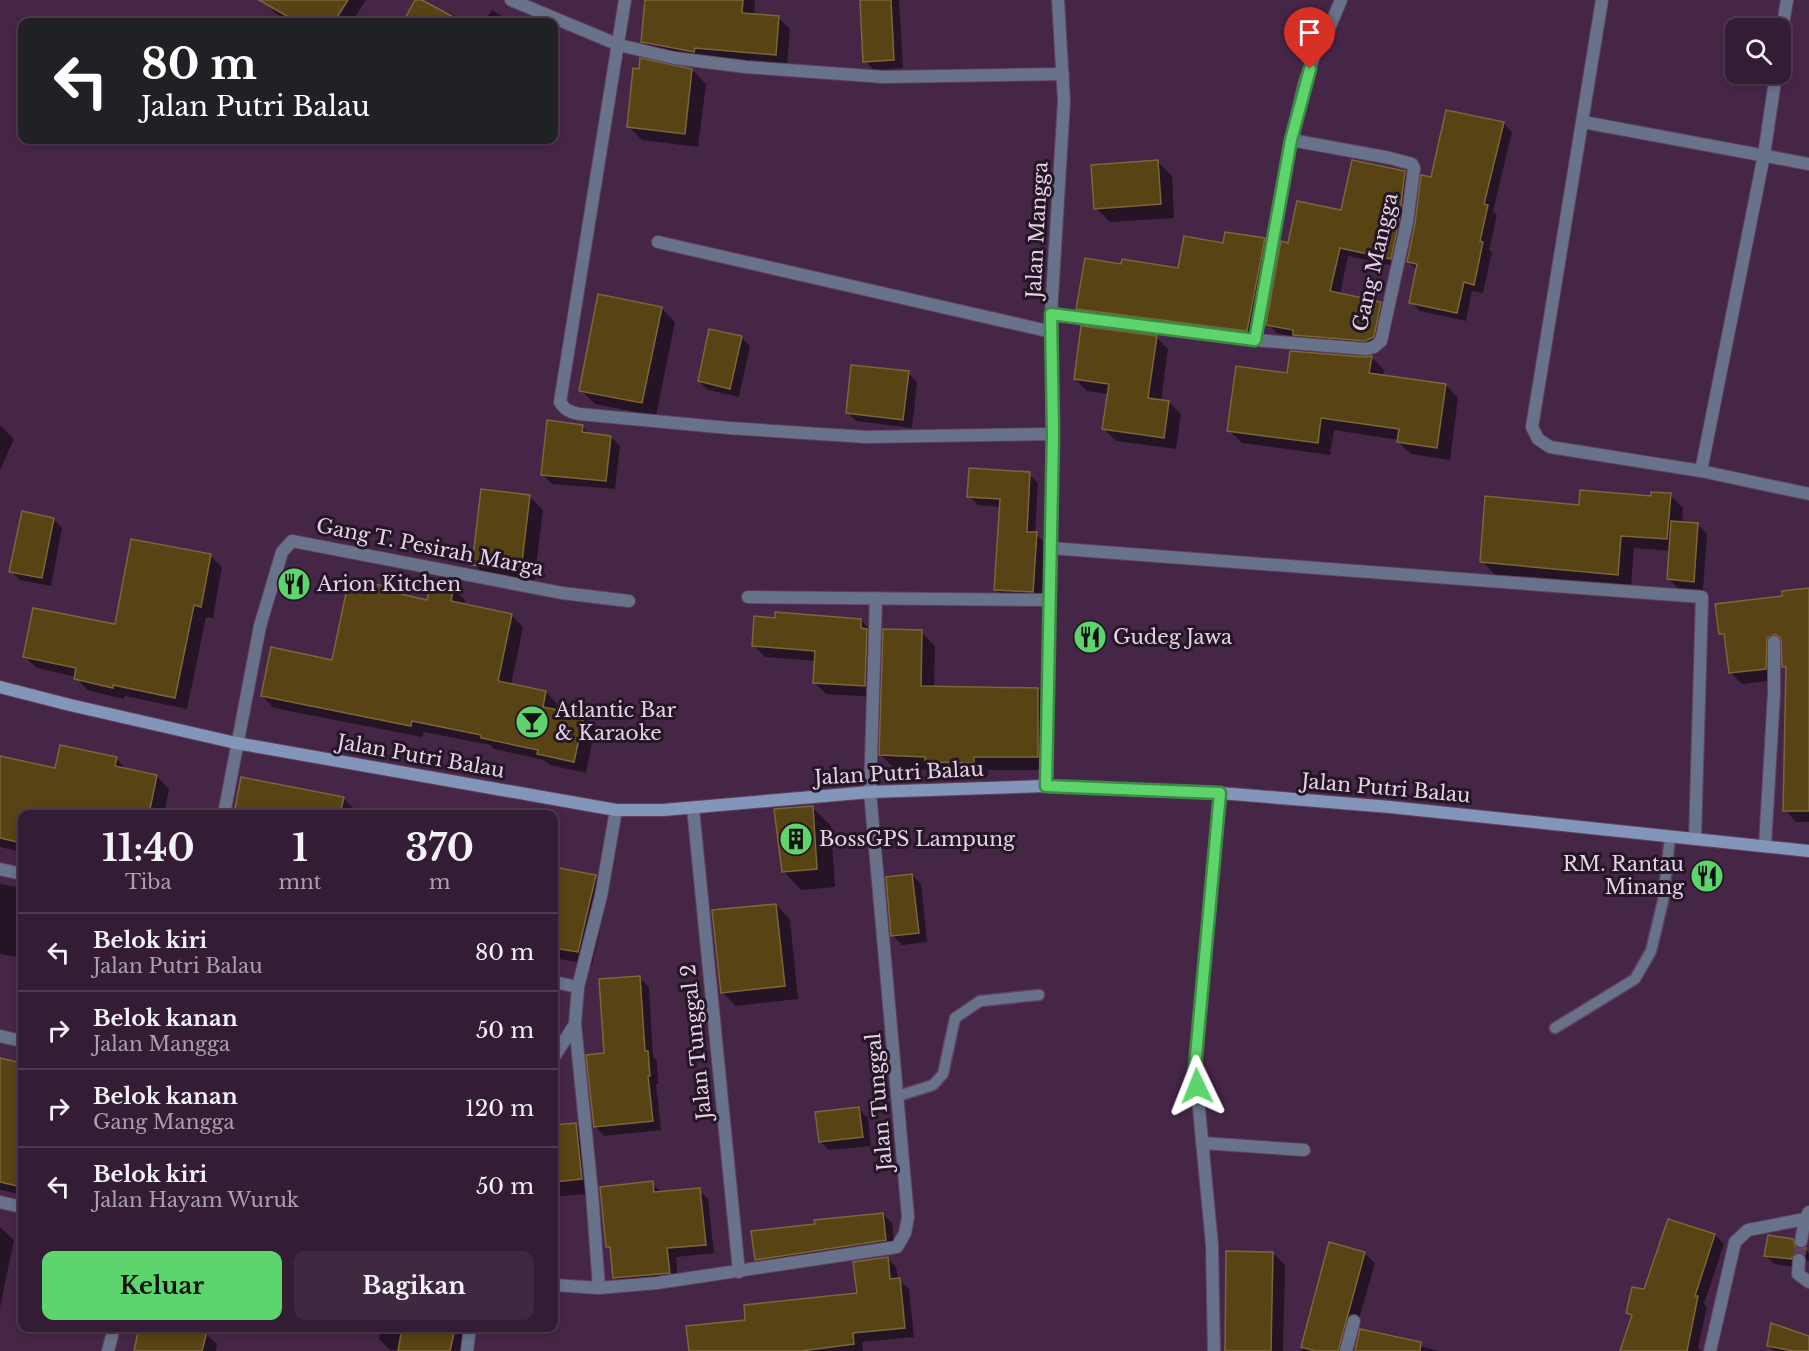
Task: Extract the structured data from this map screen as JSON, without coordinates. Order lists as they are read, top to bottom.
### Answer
{
  "streets": {
    "main road": ["Jalan Putri Balau"],
    "street": [
      "Jalan Mangga",
      "Gang Mangga",
      "Gang T. Pesirah Marga",
      "Jalan Tunggal 2",
      "Jalan Tunggal"
    ]
  },
  "crossings": [
    ["Jalan Mangga", "Gang Mangga"],
    ["Jalan Mangga", "Jalan Putri Balau"],
    ["Gang T. Pesirah Marga", "Jalan Putri Balau"],
    ["Jalan Putri Balau", "Jalan Tunggal 2"],
    ["Jalan Putri Balau", "Jalan Tunggal"],
    ["Jalan Tunggal 2", "Jalan Tunggal"]
  ],
  "places": {
    "restaurant": ["Arion Kitchen", "Gudeg Jawa", "RM. Rantau Minang"],
    "bar": ["Atlantic Bar & Karaoke"],
    "building": ["BossGPS Lampung"]
  },
  "page": {
    "turn": ["80 m", "Jalan Putri Balau"],
    "eta": [
      "11:40",
      "Tiba",
      "1",
      "mnt",
      "370",
      "m"
    ],
    "list": [
      {
        "name": "Belok kiri",
        "note": "Jalan Putri Balau",
        "value": "80 m"
      },
      {
        "name": "Belok kanan",
        "note": "Jalan Mangga",
        "value": "50 m"
      },
      {
        "name": "Belok kanan",
        "note": "Gang Mangga",
        "value": "120 m"
      },
      {
        "name": "Belok kiri",
        "note": "Jalan Hayam Wuruk",
        "value": "50 m"
      }
    ],
    "buttons": ["Keluar", "Bagikan"]
  }
}
